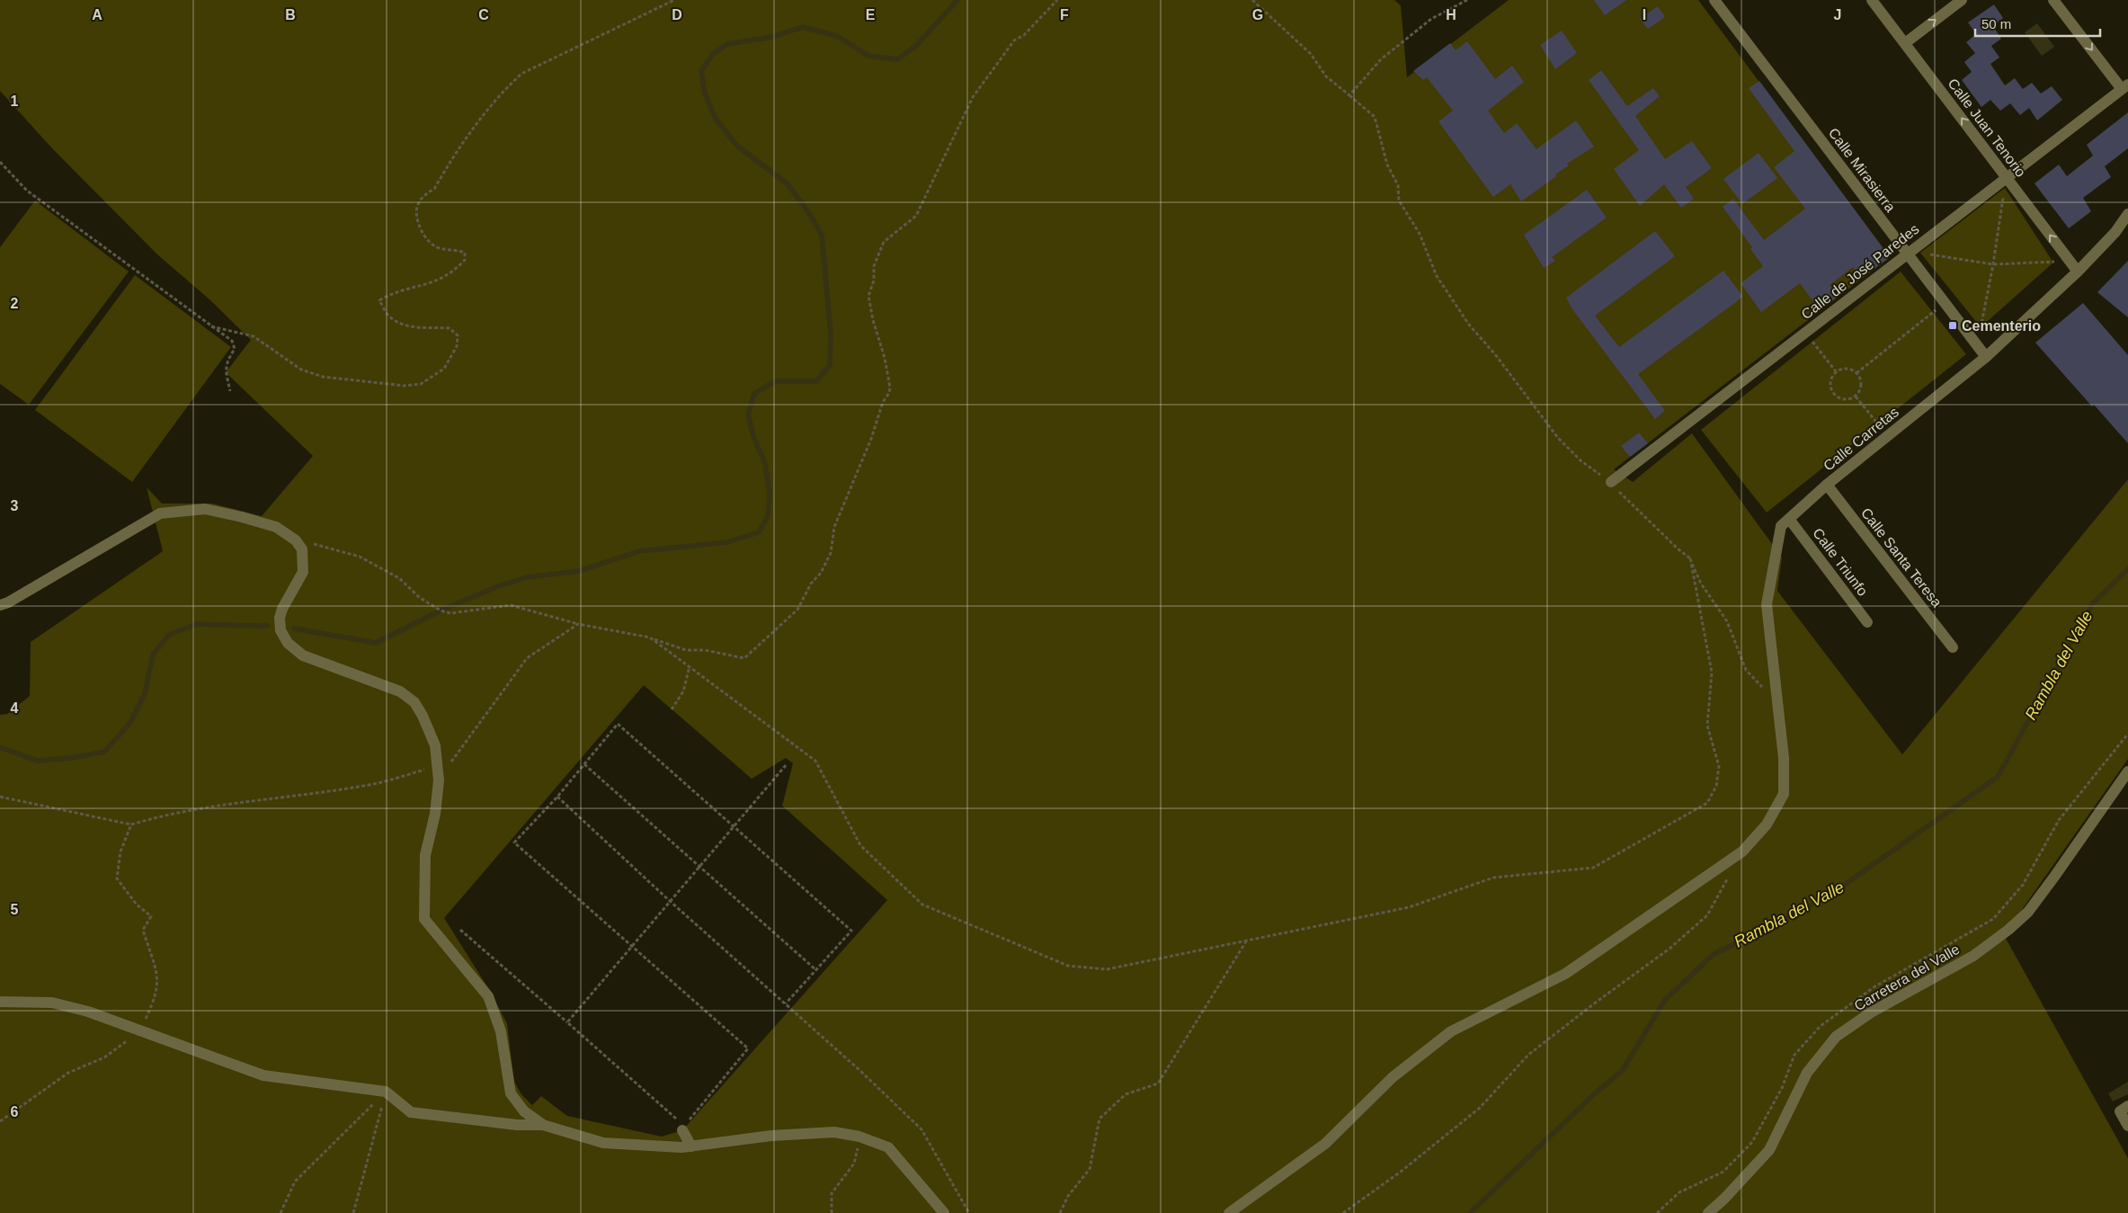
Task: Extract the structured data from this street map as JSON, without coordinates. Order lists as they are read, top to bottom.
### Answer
{
  "streets": {
    "street": [
      "Calle Juan Tenorio",
      "Calle Mirasierra",
      "Calle de José Paredes",
      "Calle Carretas",
      "Calle Santa Teresa",
      "Calle Triunfo",
      "Carretera del Valle"
    ]
  },
  "crossings": [
    ["Calle Juan Tenorio", "Calle de José Paredes"],
    ["Calle Juan Tenorio", "Calle Carretas"],
    ["Calle Mirasierra", "Calle de José Paredes"],
    ["Calle Mirasierra", "Calle Carretas"],
    ["Calle Carretas", "Calle Santa Teresa"],
    ["Calle Carretas", "Calle Triunfo"]
  ],
  "one_way": ["Calle Juan Tenorio"],
  "water": ["Rambla del Valle"],
  "places": {
    "transit": ["Cementerio"]
  },
  "scale_bar": "50 m",
  "grid": {
    "columns": [
      "A",
      "B",
      "C",
      "D",
      "E",
      "F",
      "G",
      "H",
      "I",
      "J"
    ],
    "rows": [
      "1",
      "2",
      "3",
      "4",
      "5",
      "6"
    ]
  }
}
